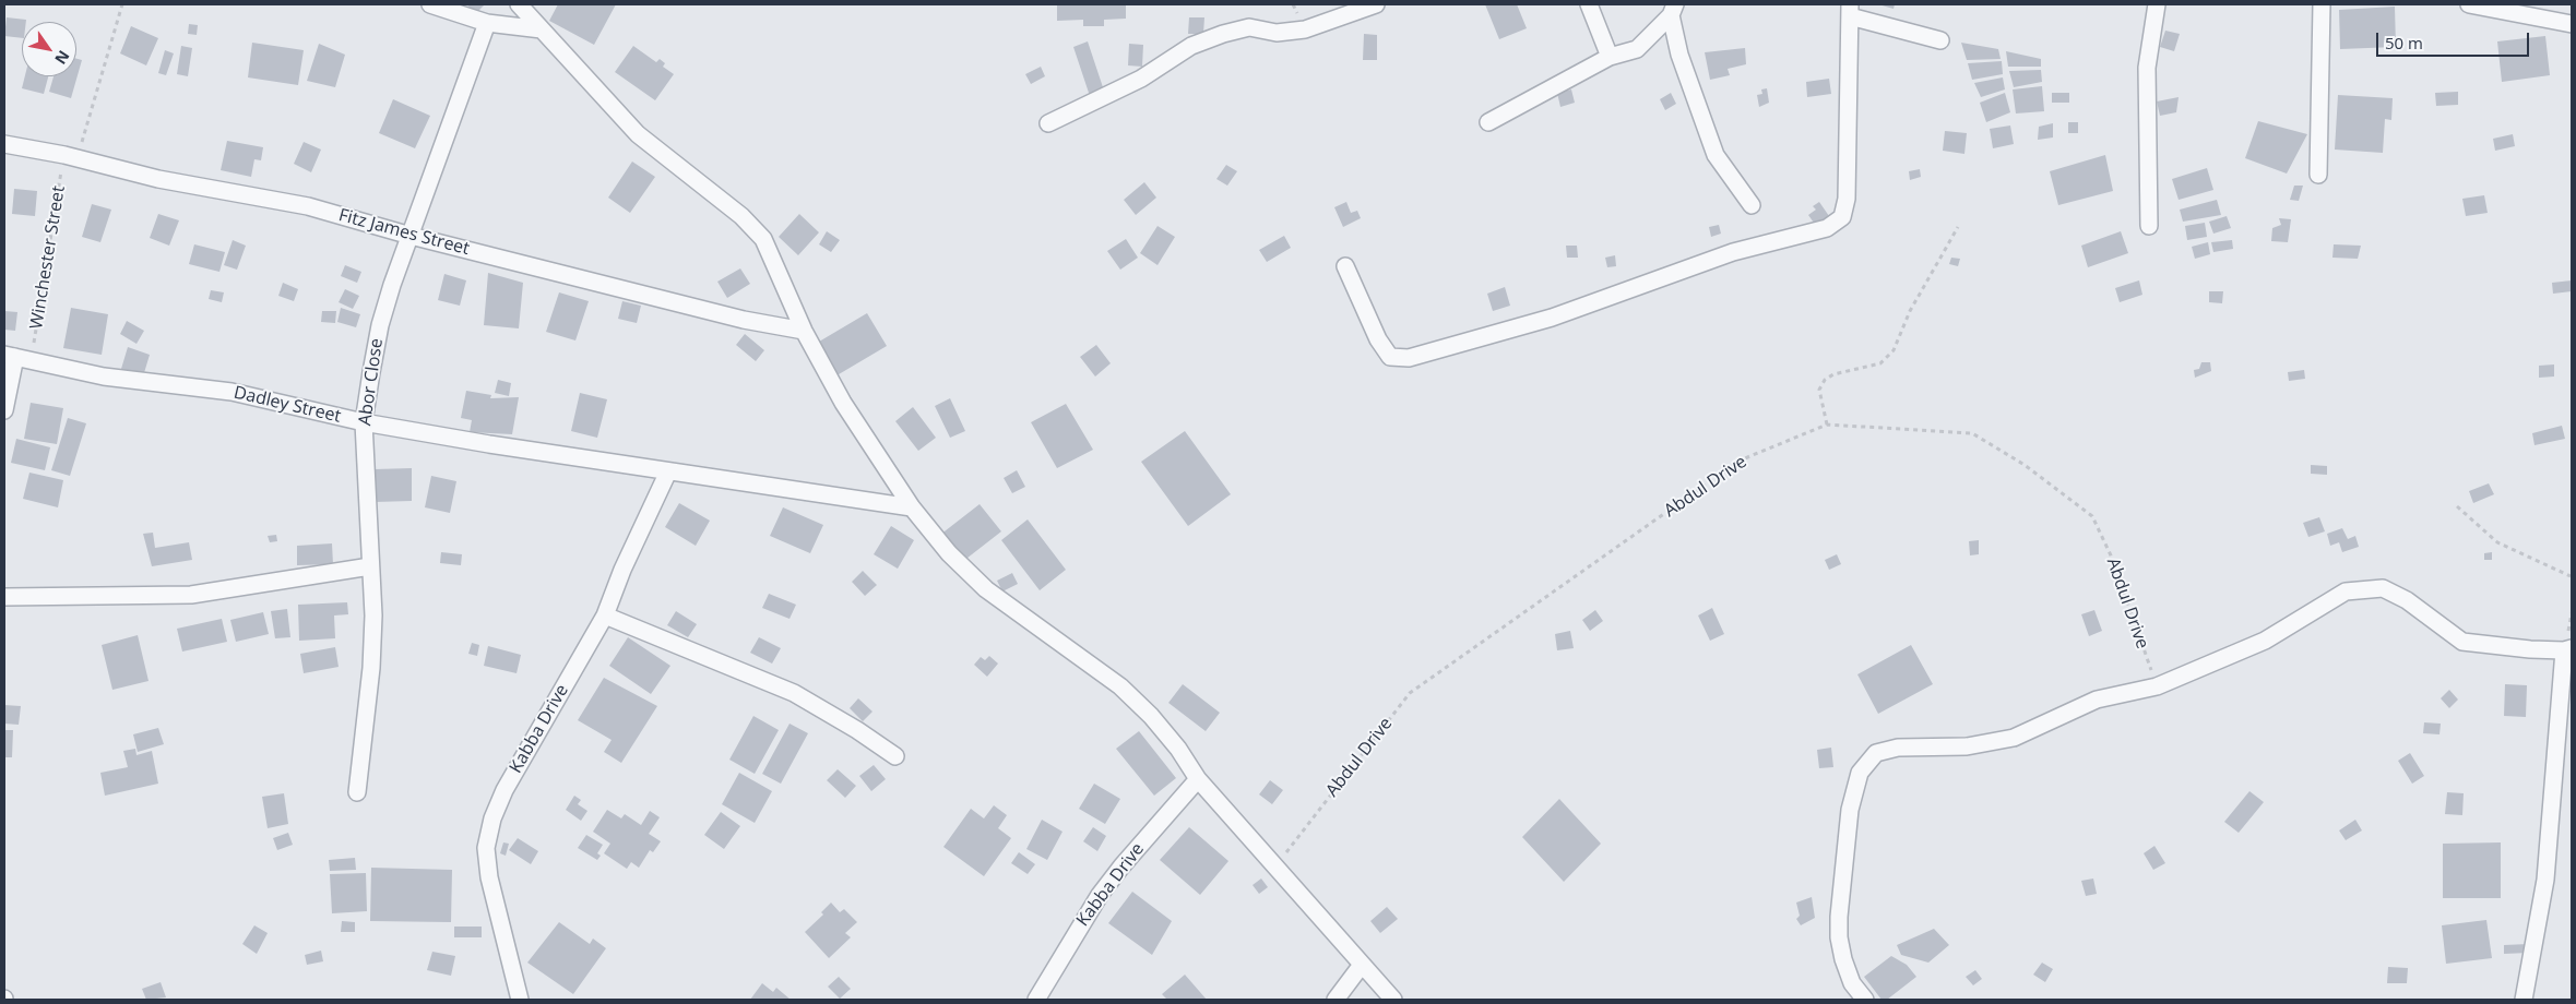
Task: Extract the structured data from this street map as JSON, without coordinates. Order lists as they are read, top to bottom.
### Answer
{
  "streets": {
    "street": [
      "Fitz James Street",
      "Abor Close",
      "Dadley Street",
      "Kabba Drive"
    ],
    "path": ["Winchester Street", "Abdul Drive"]
  },
  "crossings": [
    ["Fitz James Street", "Winchester Street"],
    ["Fitz James Street", "Abor Close"],
    ["Winchester Street", "Dadley Street"],
    ["Abor Close", "Dadley Street"],
    ["Dadley Street", "Kabba Drive"]
  ],
  "scale_bar": "50 m",
  "north": "bottom right"
}
